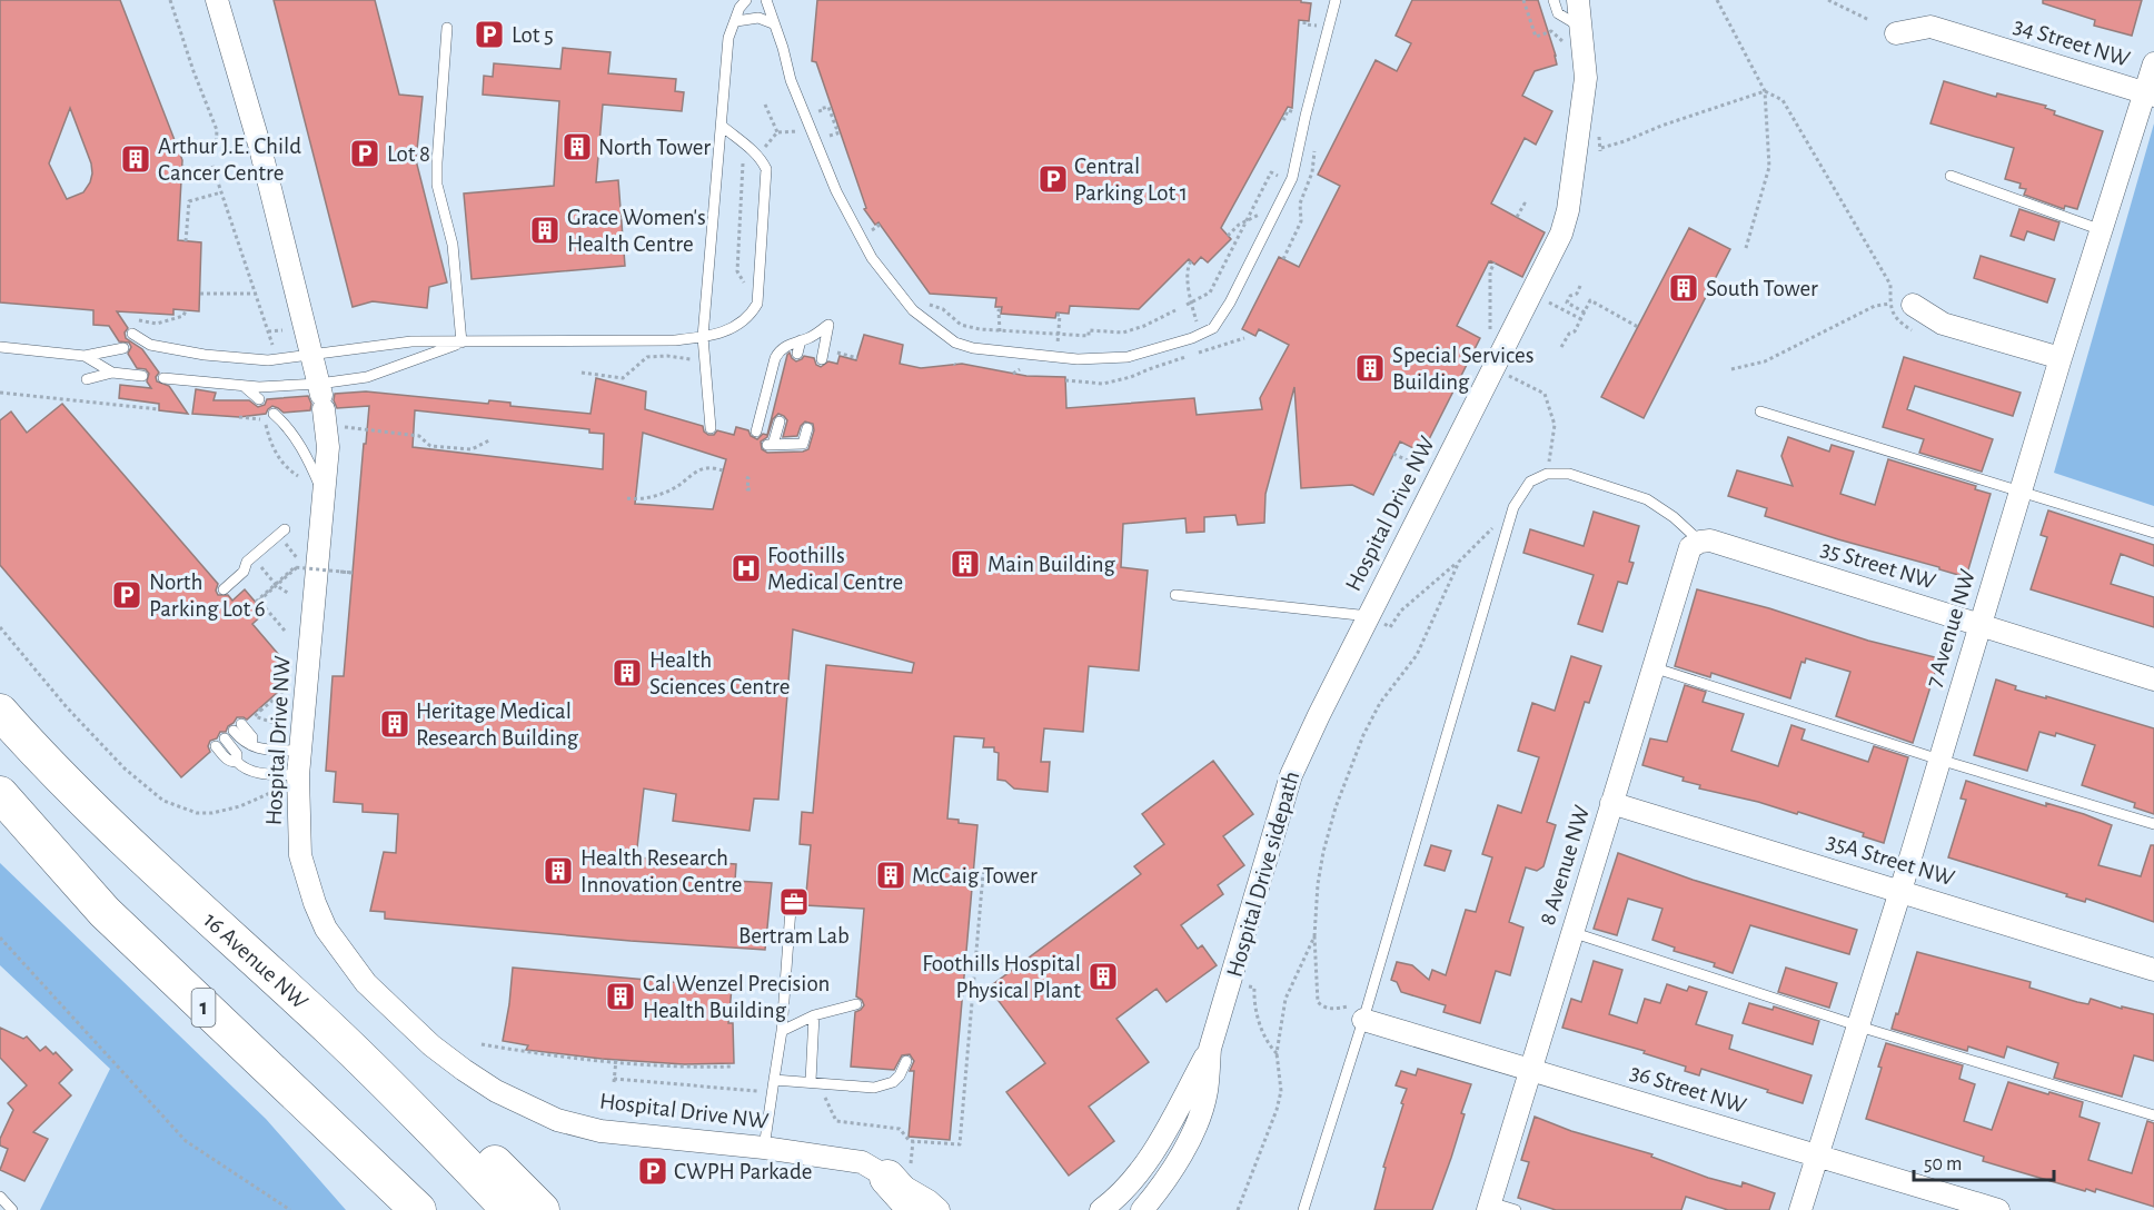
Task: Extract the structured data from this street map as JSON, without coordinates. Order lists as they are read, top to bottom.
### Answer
{
  "streets": {
    "highway": ["16 Avenue NW", "1"],
    "street": [
      "34 Street NW",
      "Hospital Drive NW",
      "35 Street NW",
      "7 Avenue NW",
      "35A Street NW",
      "8 Avenue NW",
      "36 Street NW"
    ],
    "path": ["Hospital Drive sidepath"]
  },
  "crossings": [
    ["34 Street NW", "7 Avenue NW"],
    ["35 Street NW", "7 Avenue NW"],
    ["35 Street NW", "8 Avenue NW"],
    ["7 Avenue NW", "35A Street NW"],
    ["7 Avenue NW", "36 Street NW"],
    ["35A Street NW", "8 Avenue NW"],
    ["8 Avenue NW", "36 Street NW"]
  ],
  "places": {
    "parking": [
      "Lot 5",
      "Lot 8",
      "Central Parking Lot 1",
      "North Parking Lot 6",
      "CWPH Parkade"
    ],
    "building": [
      "North Tower",
      "Arthur J.E. Child Cancer Centre",
      "Grace Women's Health Centre",
      "South Tower",
      "Special Services Building",
      "Main Building",
      "Health Sciences Centre",
      "Heritage Medical Research Building",
      "Health Research Innovation Centre",
      "McCaig Tower",
      "Foothills Hospital Physical Plant",
      "Cal Wenzel Precision Health Building"
    ],
    "hospital": ["Foothills Medical Centre"],
    "office": ["Bertram Lab"]
  },
  "scale_bar": "50 m"
}
